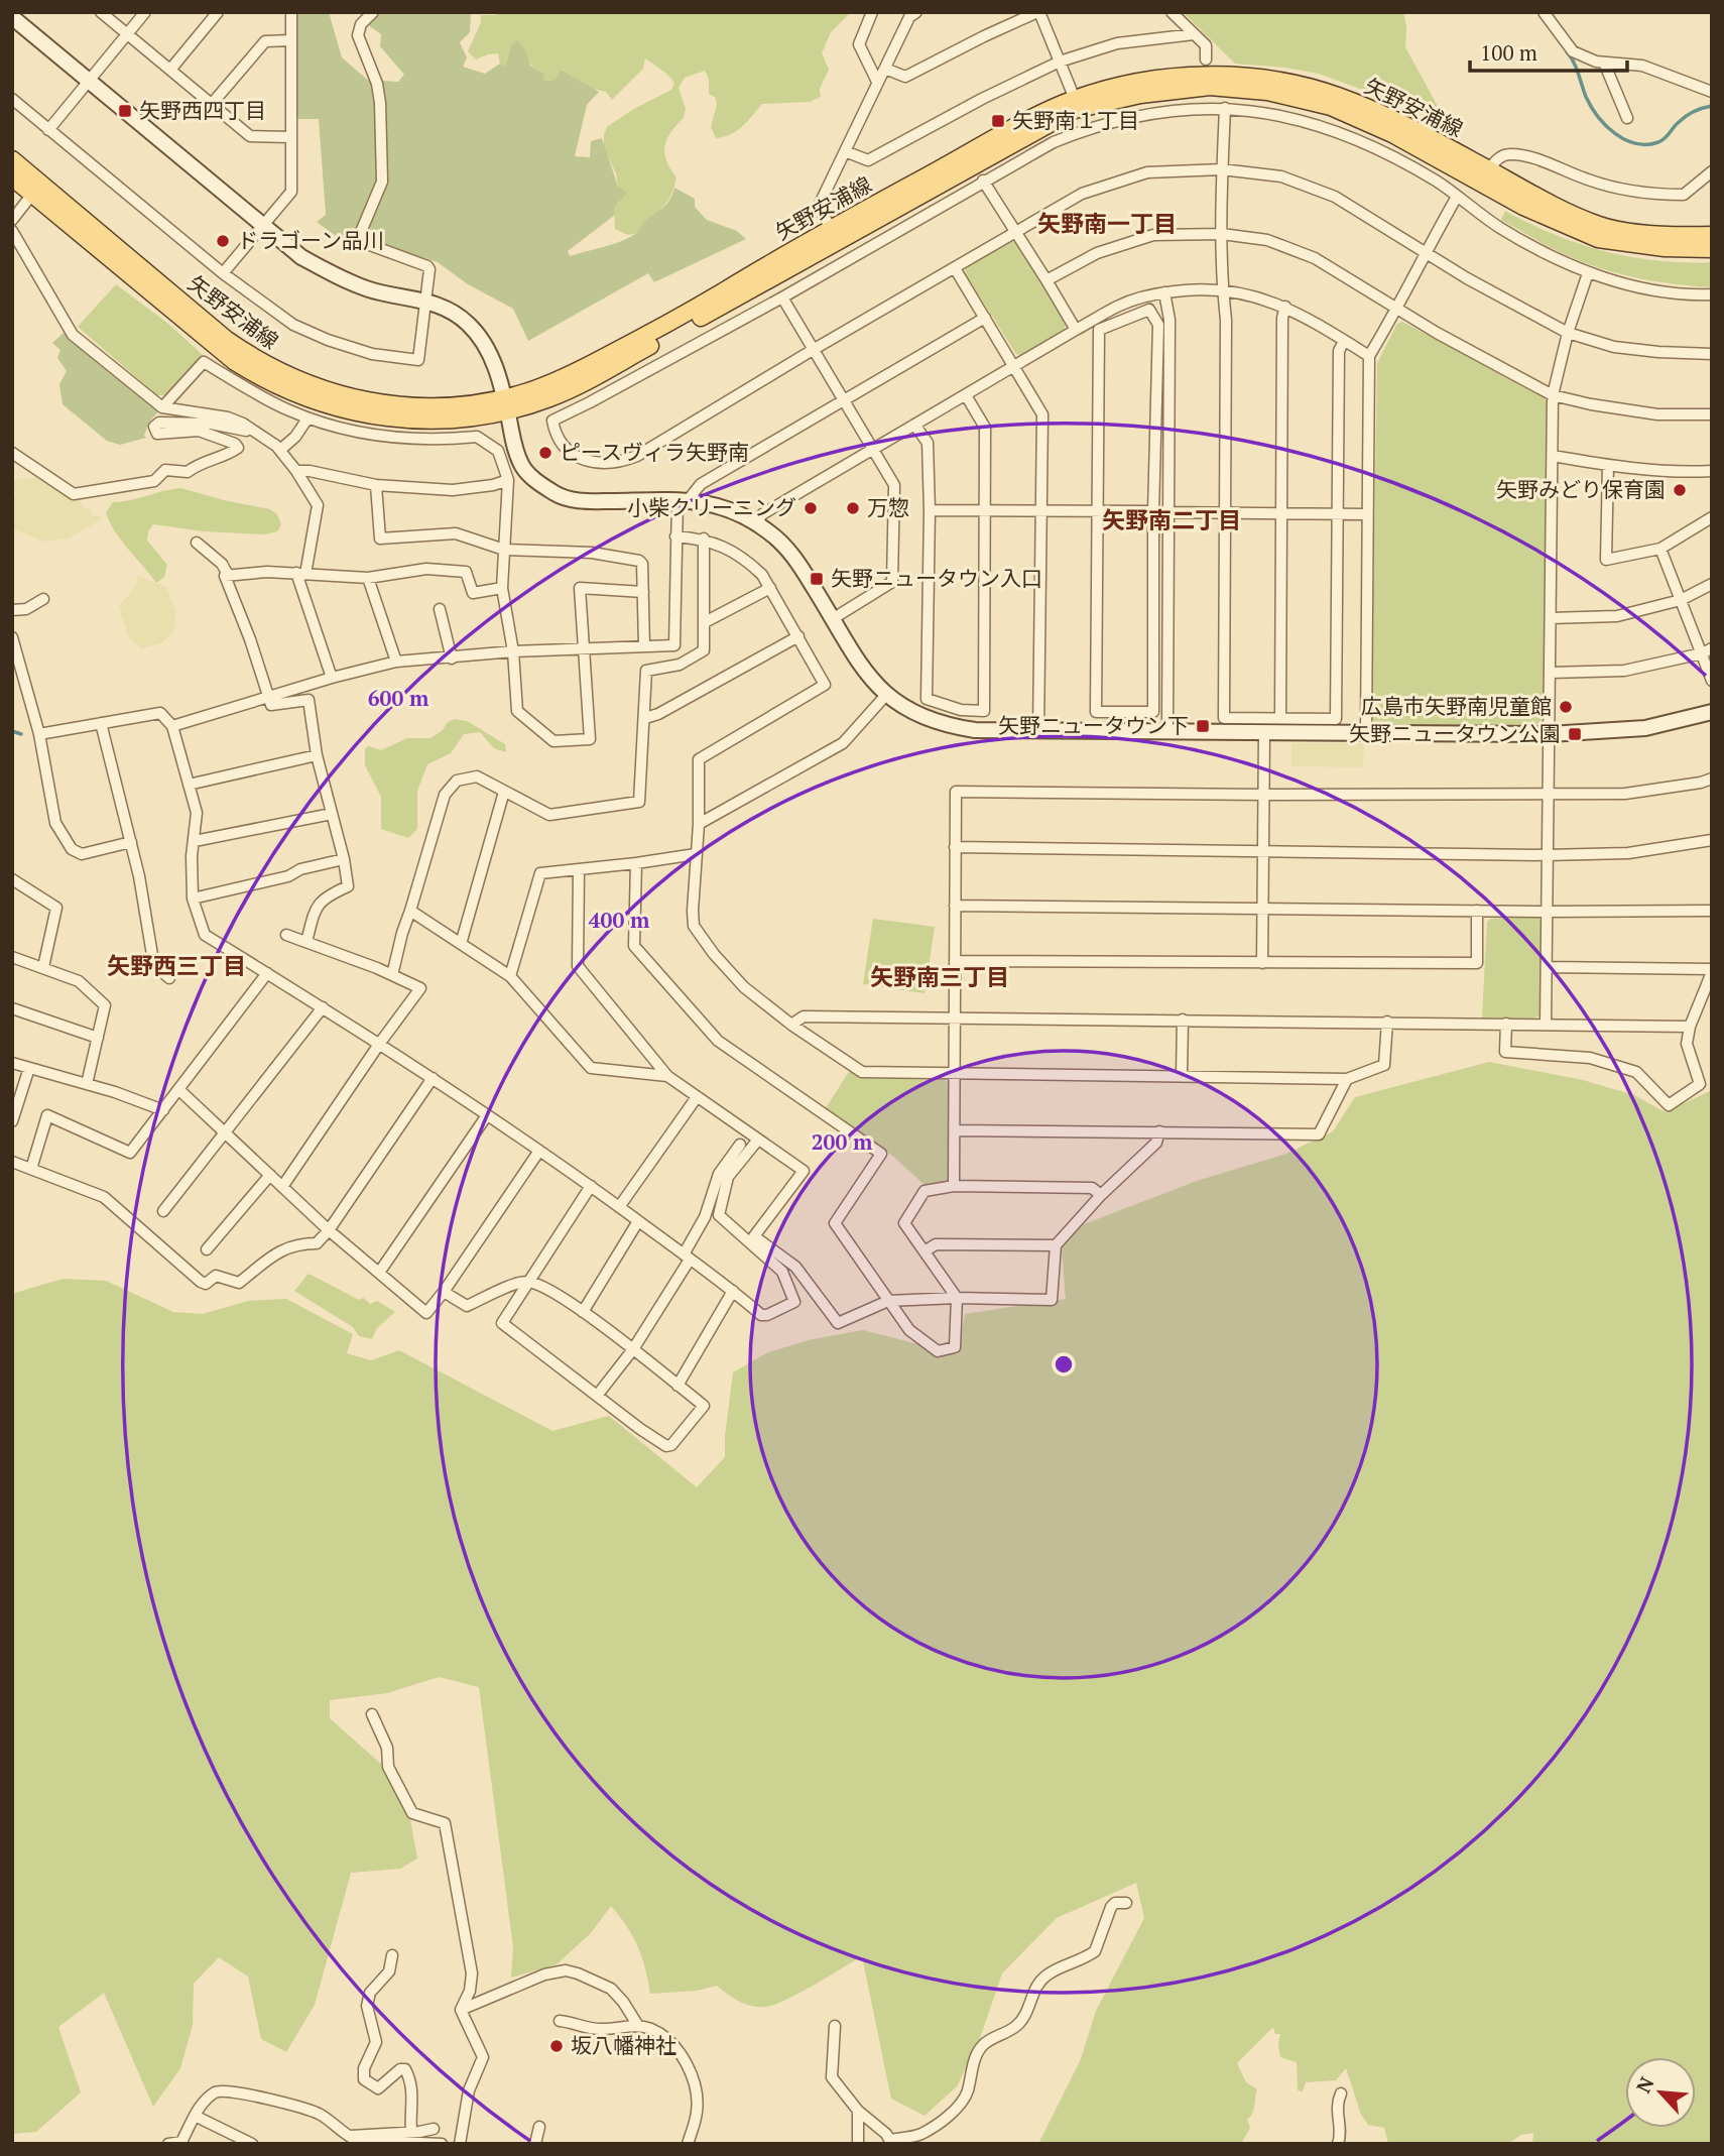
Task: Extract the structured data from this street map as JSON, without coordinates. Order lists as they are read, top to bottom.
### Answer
{
  "streets": {
    "main road": ["矢野安浦線"]
  },
  "districts": [
    "矢野南一丁目",
    "矢野南二丁目",
    "矢野西三丁目",
    "矢野南三丁目"
  ],
  "places": {
    "transit": [
      "矢野西四丁目",
      "矢野南１丁目",
      "矢野ニュータウン入口",
      "矢野ニュータウン下",
      "矢野ニュータウン公園"
    ],
    "other": [
      "ドラゴーン品川",
      "ピースヴィラ矢野南",
      "矢野みどり保育園",
      "小柴クリーニング",
      "万惣",
      "広島市矢野南児童館",
      "坂八幡神社"
    ]
  },
  "scale_bar": "100 m",
  "north": "top left",
  "rings": ["600 m", "400 m", "200 m"]
}
